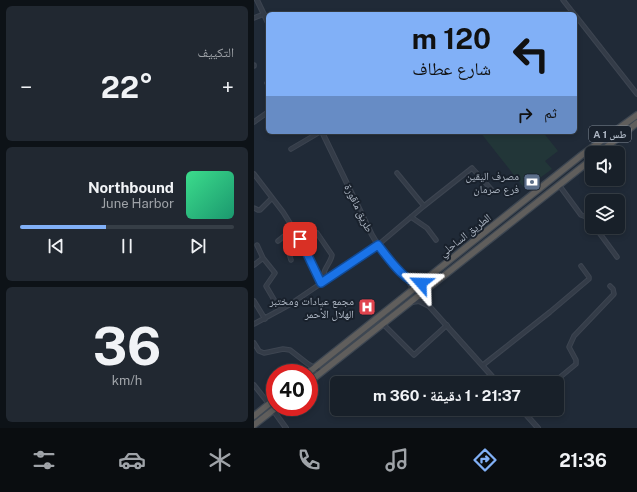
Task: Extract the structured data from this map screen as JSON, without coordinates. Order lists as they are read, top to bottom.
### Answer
{
  "streets": {
    "highway": ["A 1 طس", "الطريق الساحلي"],
    "street": ["طريق ماقورة"]
  },
  "crossings": [
    ["طريق ماقورة", "الطريق الساحلي"]
  ],
  "places": {
    "bank": ["مصرف اليقين فرع صرمان"],
    "hospital": ["مجمع عيادات ومختبر الهلال الأحمر"]
  },
  "page": {
    "tile": [
      "التكييف",
      ["36", "km/h"]
    ],
    "turn": ["120 m", "شارع عطاف"],
    "heat": ["−", "22°", "+"],
    "then": "ثم",
    "song": ["Northbound", "June Harbor"],
    "limit": "40",
    "trip": "21:37 · 1 دقيقة · 360 m",
    "tabs": "21:36"
  }
}
